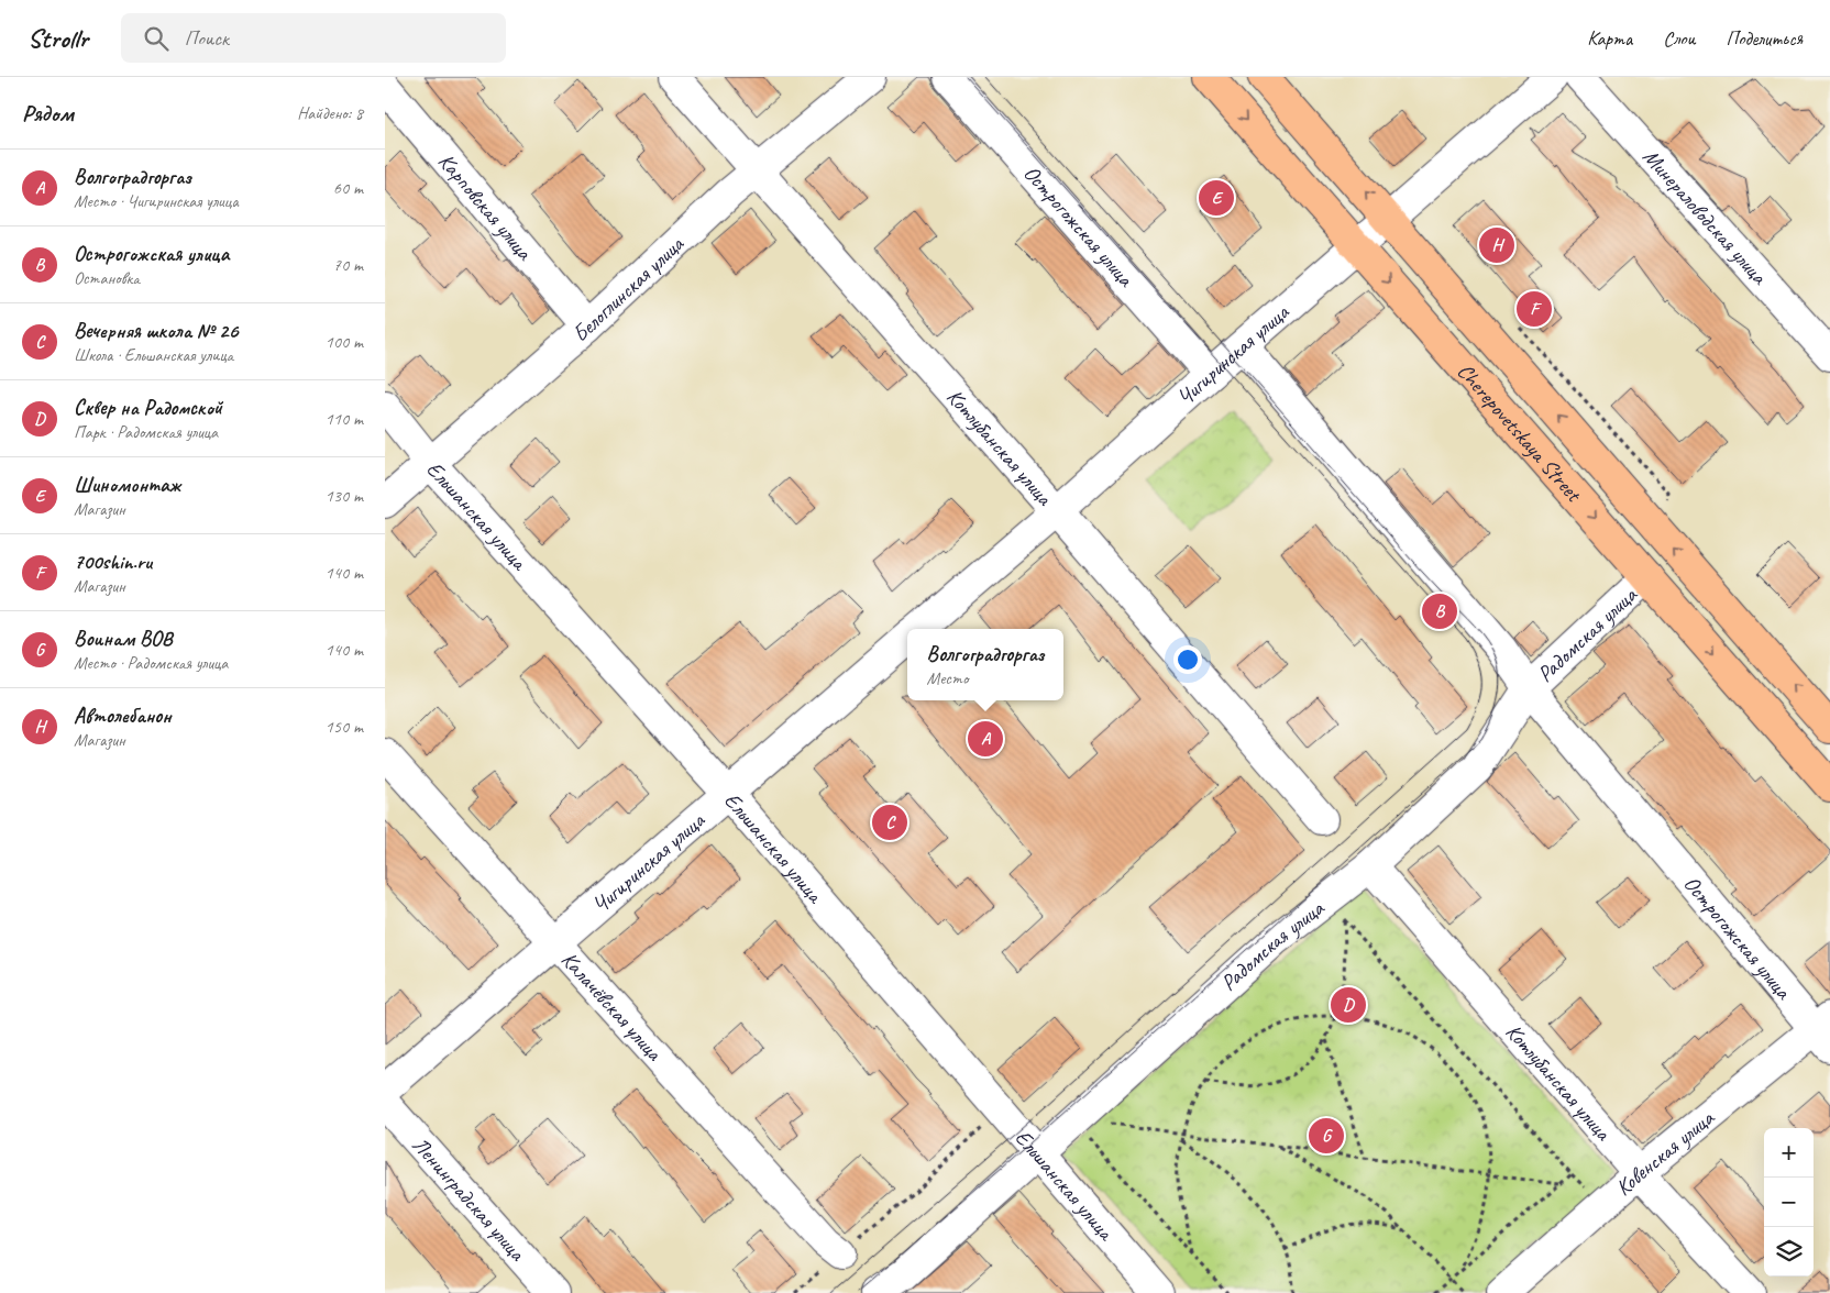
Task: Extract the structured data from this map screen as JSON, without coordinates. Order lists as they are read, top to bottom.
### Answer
{
  "streets": {
    "highway": ["Cherepovetskaya Street"],
    "street": [
      "Карповская улица",
      "Минераловодская улица",
      "Острогожская улица",
      "Белоглинская улица",
      "Чигиринская улица",
      "Котлубанская улица",
      "Ельшанская улица",
      "Радомская улица",
      "Калачёвская улица",
      "Ковенская улица",
      "Ленинградская улица"
    ]
  },
  "crossings": [
    ["Карповская улица", "Белоглинская улица"],
    ["Острогожская улица", "Чигиринская улица"],
    ["Острогожская улица", "Радомская улица"],
    ["Острогожская улица", "Ковенская улица"],
    ["Белоглинская улица", "Котлубанская улица"],
    ["Белоглинская улица", "Ельшанская улица"],
    ["Чигиринская улица", "Cherepovetskaya Street"],
    ["Чигиринская улица", "Котлубанская улица"],
    ["Чигиринская улица", "Ельшанская улица"],
    ["Чигиринская улица", "Калачёвская улица"],
    ["Cherepovetskaya Street", "Радомская улица"],
    ["Котлубанская улица", "Радомская улица"],
    ["Котлубанская улица", "Ковенская улица"],
    ["Ельшанская улица", "Радомская улица"]
  ],
  "page": {
    "header": "Strollr",
    "search": "Поиск",
    "nav": ["Карта", "Слои", "Поделиться"],
    "heading": ["Рядом", "Найдено: 8"],
    "list": [
      {
        "mark": "A",
        "name": "Волгоградгоргаз",
        "note": "Место · Чигиринская улица",
        "value": "60 m"
      },
      {
        "mark": "B",
        "name": "Острогожская улица",
        "note": "Остановка",
        "value": "70 m"
      },
      {
        "mark": "C",
        "name": "Вечерняя школа № 26",
        "note": "Школа · Ельшанская улица",
        "value": "100 m"
      },
      {
        "mark": "D",
        "name": "Сквер на Радомской",
        "note": "Парк · Радомская улица",
        "value": "110 m"
      },
      {
        "mark": "E",
        "name": "Шиномонтаж",
        "note": "Магазин",
        "value": "130 m"
      },
      {
        "mark": "F",
        "name": "700shin.ru",
        "note": "Магазин",
        "value": "140 m"
      },
      {
        "mark": "G",
        "name": "Воинам ВОВ",
        "note": "Место · Радомская улица",
        "value": "140 m"
      },
      {
        "mark": "H",
        "name": "Автолебанон",
        "note": "Магазин",
        "value": "150 m"
      }
    ],
    "pins": [
      "E",
      "H",
      "F",
      "B",
      "A",
      "C",
      "D",
      "G"
    ],
    "popup": ["Волгоградгоргаз", "Место"],
    "map_buttons": ["+", "−"]
  }
}
